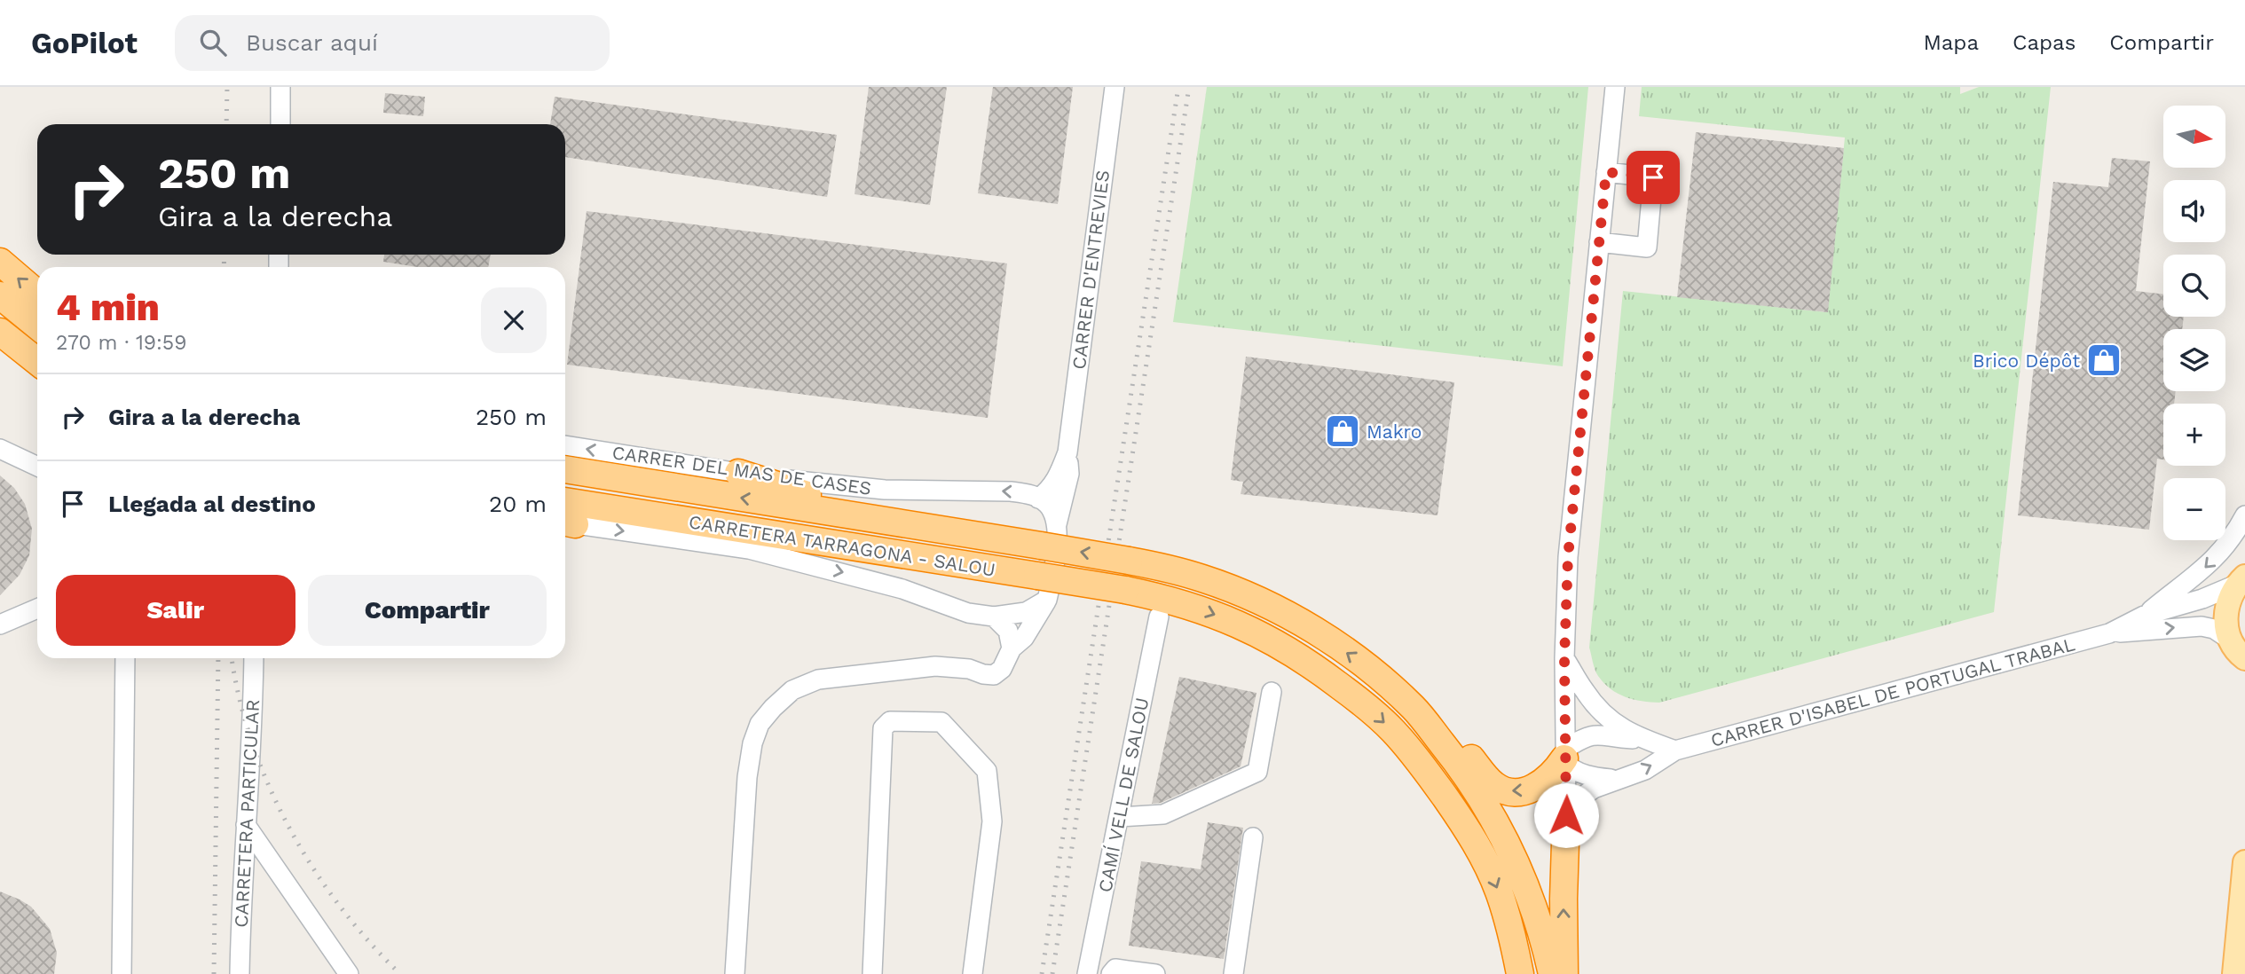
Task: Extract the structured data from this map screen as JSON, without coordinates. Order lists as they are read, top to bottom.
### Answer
{
  "streets": {
    "highway": ["CARRETERA TARRAGONA - SALOU"],
    "street": [
      "CARRER D'ENTREVIES",
      "CARRER DEL MAS DE CASES",
      "CARRER D'ISABEL DE PORTUGAL TRABAL",
      "CAMÍ VELL DE SALOU",
      "CARRETERA PARTICULAR"
    ]
  },
  "crossings": [
    ["CARRER D'ENTREVIES", "CARRER DEL MAS DE CASES"],
    ["CARRETERA TARRAGONA - SALOU", "CAMÍ VELL DE SALOU"]
  ],
  "places": {
    "shop": ["Brico Dépôt", "Makro"]
  },
  "north": "right",
  "page": {
    "header": "GoPilot",
    "search": "Buscar aquí",
    "nav": ["Mapa", "Capas", "Compartir"],
    "map_buttons": ["+", "−"],
    "turn": ["250 m", "Gira a la derecha"],
    "heading": ["4 min", "270 m · 19:59"],
    "list": [
      {
        "name": "Gira a la derecha",
        "value": "250 m"
      },
      {
        "name": "Llegada al destino",
        "value": "20 m"
      }
    ],
    "buttons": ["Salir", "Compartir"]
  }
}
